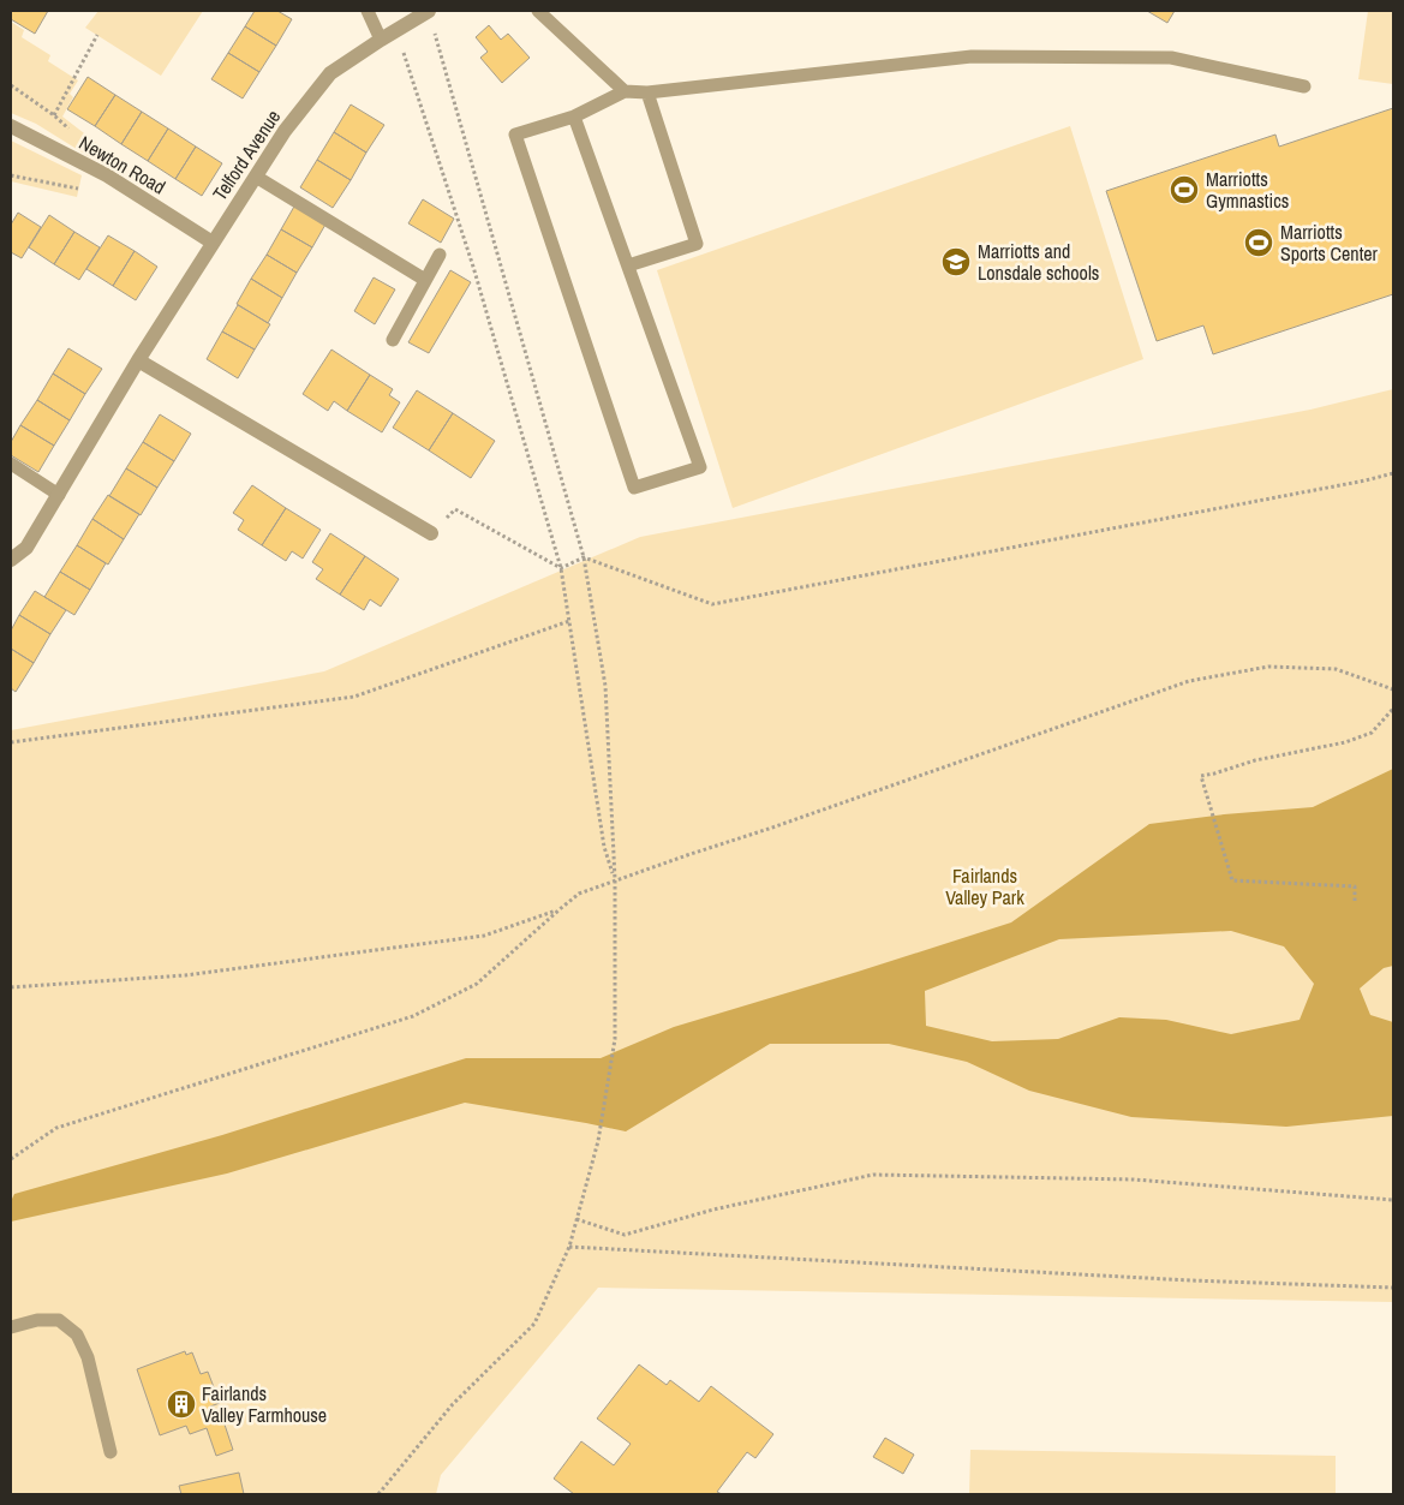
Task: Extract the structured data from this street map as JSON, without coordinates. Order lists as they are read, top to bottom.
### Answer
{
  "streets": {
    "street": ["Telford Avenue", "Newton Road"]
  },
  "crossings": [
    ["Telford Avenue", "Newton Road"]
  ],
  "parks": ["Fairlands Valley Park"],
  "places": {
    "sports": ["Marriotts Gymnastics", "Marriotts Sports Center"],
    "school or university": ["Marriotts and Lonsdale schools"],
    "building": ["Fairlands Valley Farmhouse"]
  }
}
